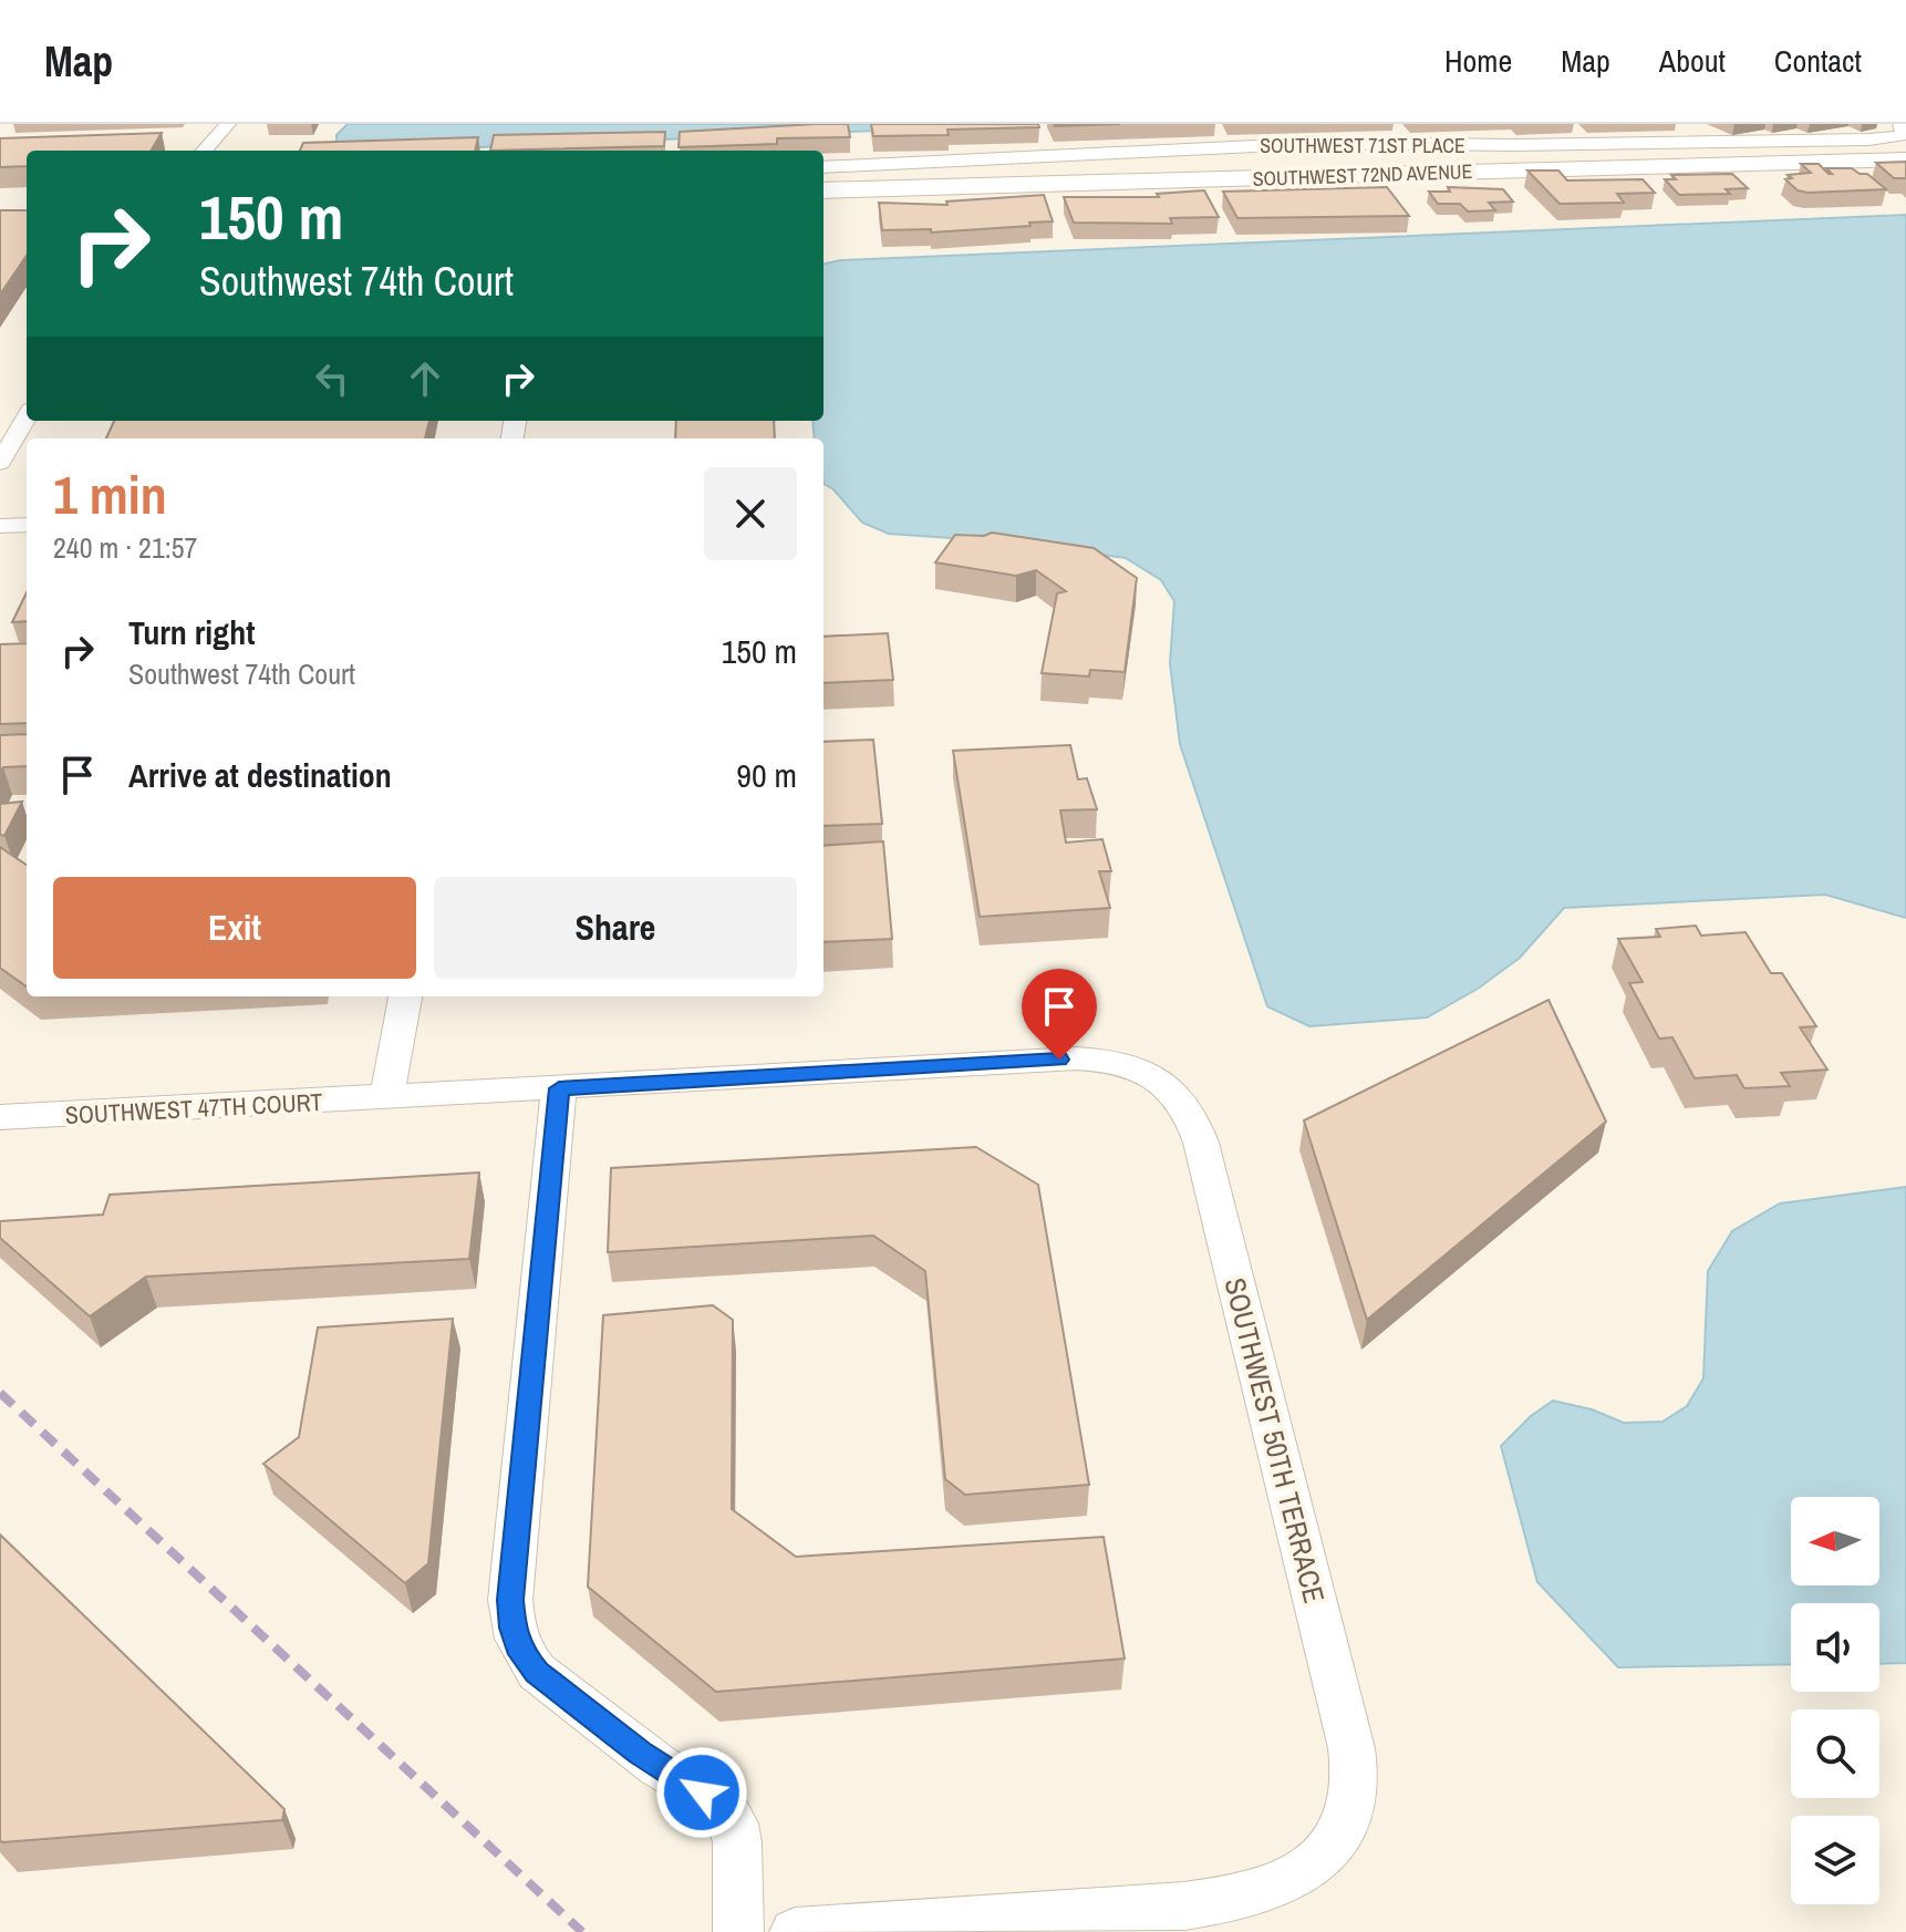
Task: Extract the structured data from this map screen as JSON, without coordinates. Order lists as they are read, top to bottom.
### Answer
{
  "streets": {
    "street": [
      "SOUTHWEST 71ST PLACE",
      "SOUTHWEST 72ND AVENUE",
      "SOUTHWEST 47TH COURT",
      "SOUTHWEST 50TH TERRACE"
    ]
  },
  "crossings": [
    ["SOUTHWEST 47TH COURT", "SOUTHWEST 50TH TERRACE"]
  ],
  "north": "left",
  "page": {
    "header": "Map",
    "nav": [
      "Home",
      "Map",
      "About",
      "Contact"
    ],
    "turn": ["150 m", "Southwest 74th Court"],
    "heading": ["1 min", "240 m · 21:57"],
    "list": [
      {
        "name": "Turn right",
        "note": "Southwest 74th Court",
        "value": "150 m"
      },
      {
        "name": "Arrive at destination",
        "value": "90 m"
      }
    ],
    "buttons": ["Exit", "Share"]
  }
}
